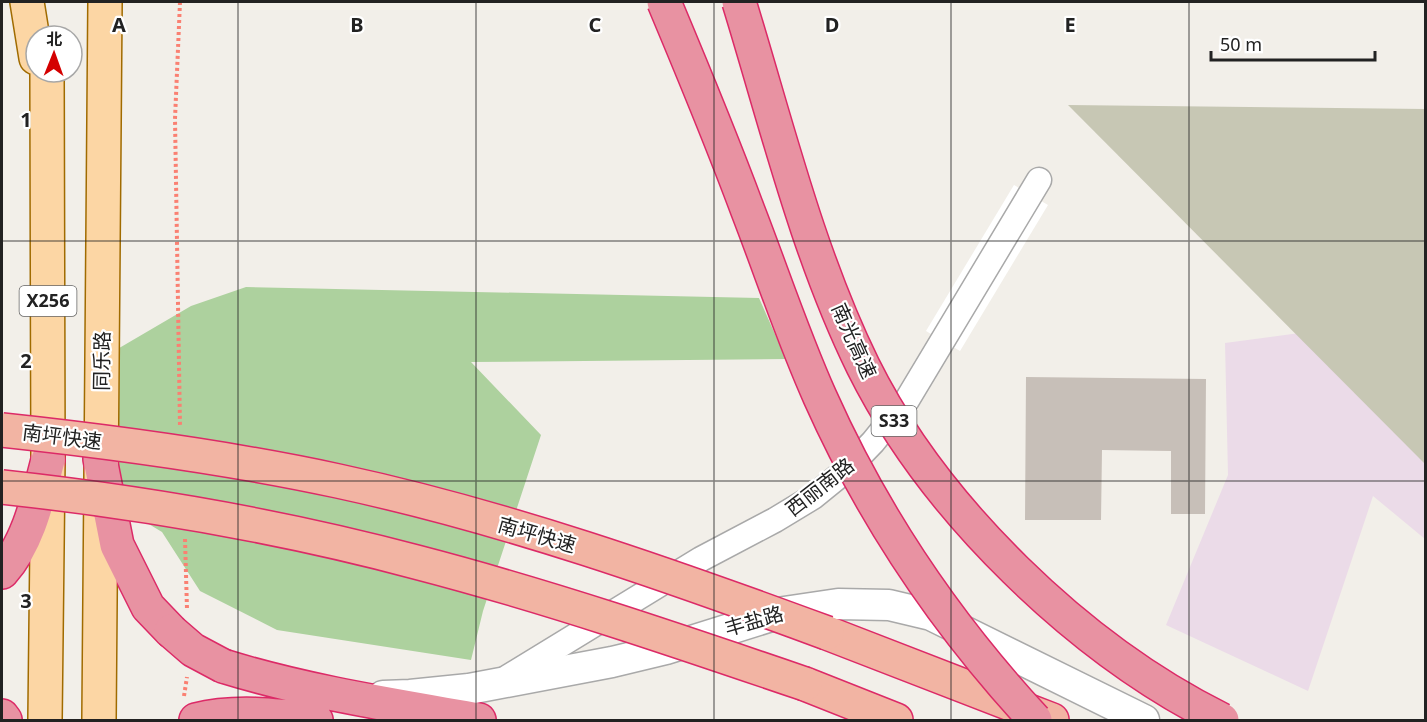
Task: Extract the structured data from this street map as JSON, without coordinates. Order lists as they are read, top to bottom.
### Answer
{
  "streets": {
    "highway": ["南光高速", "S33", "南坪快速"],
    "main road": ["X256", "同乐路"],
    "street": ["西丽南路", "丰盐路"]
  },
  "crossings": [
    ["X256", "同乐路"],
    ["西丽南路", "丰盐路"]
  ],
  "scale_bar": "50 m",
  "north": "top",
  "grid": {
    "columns": [
      "A",
      "B",
      "C",
      "D",
      "E"
    ],
    "rows": ["1", "2", "3"]
  }
}
